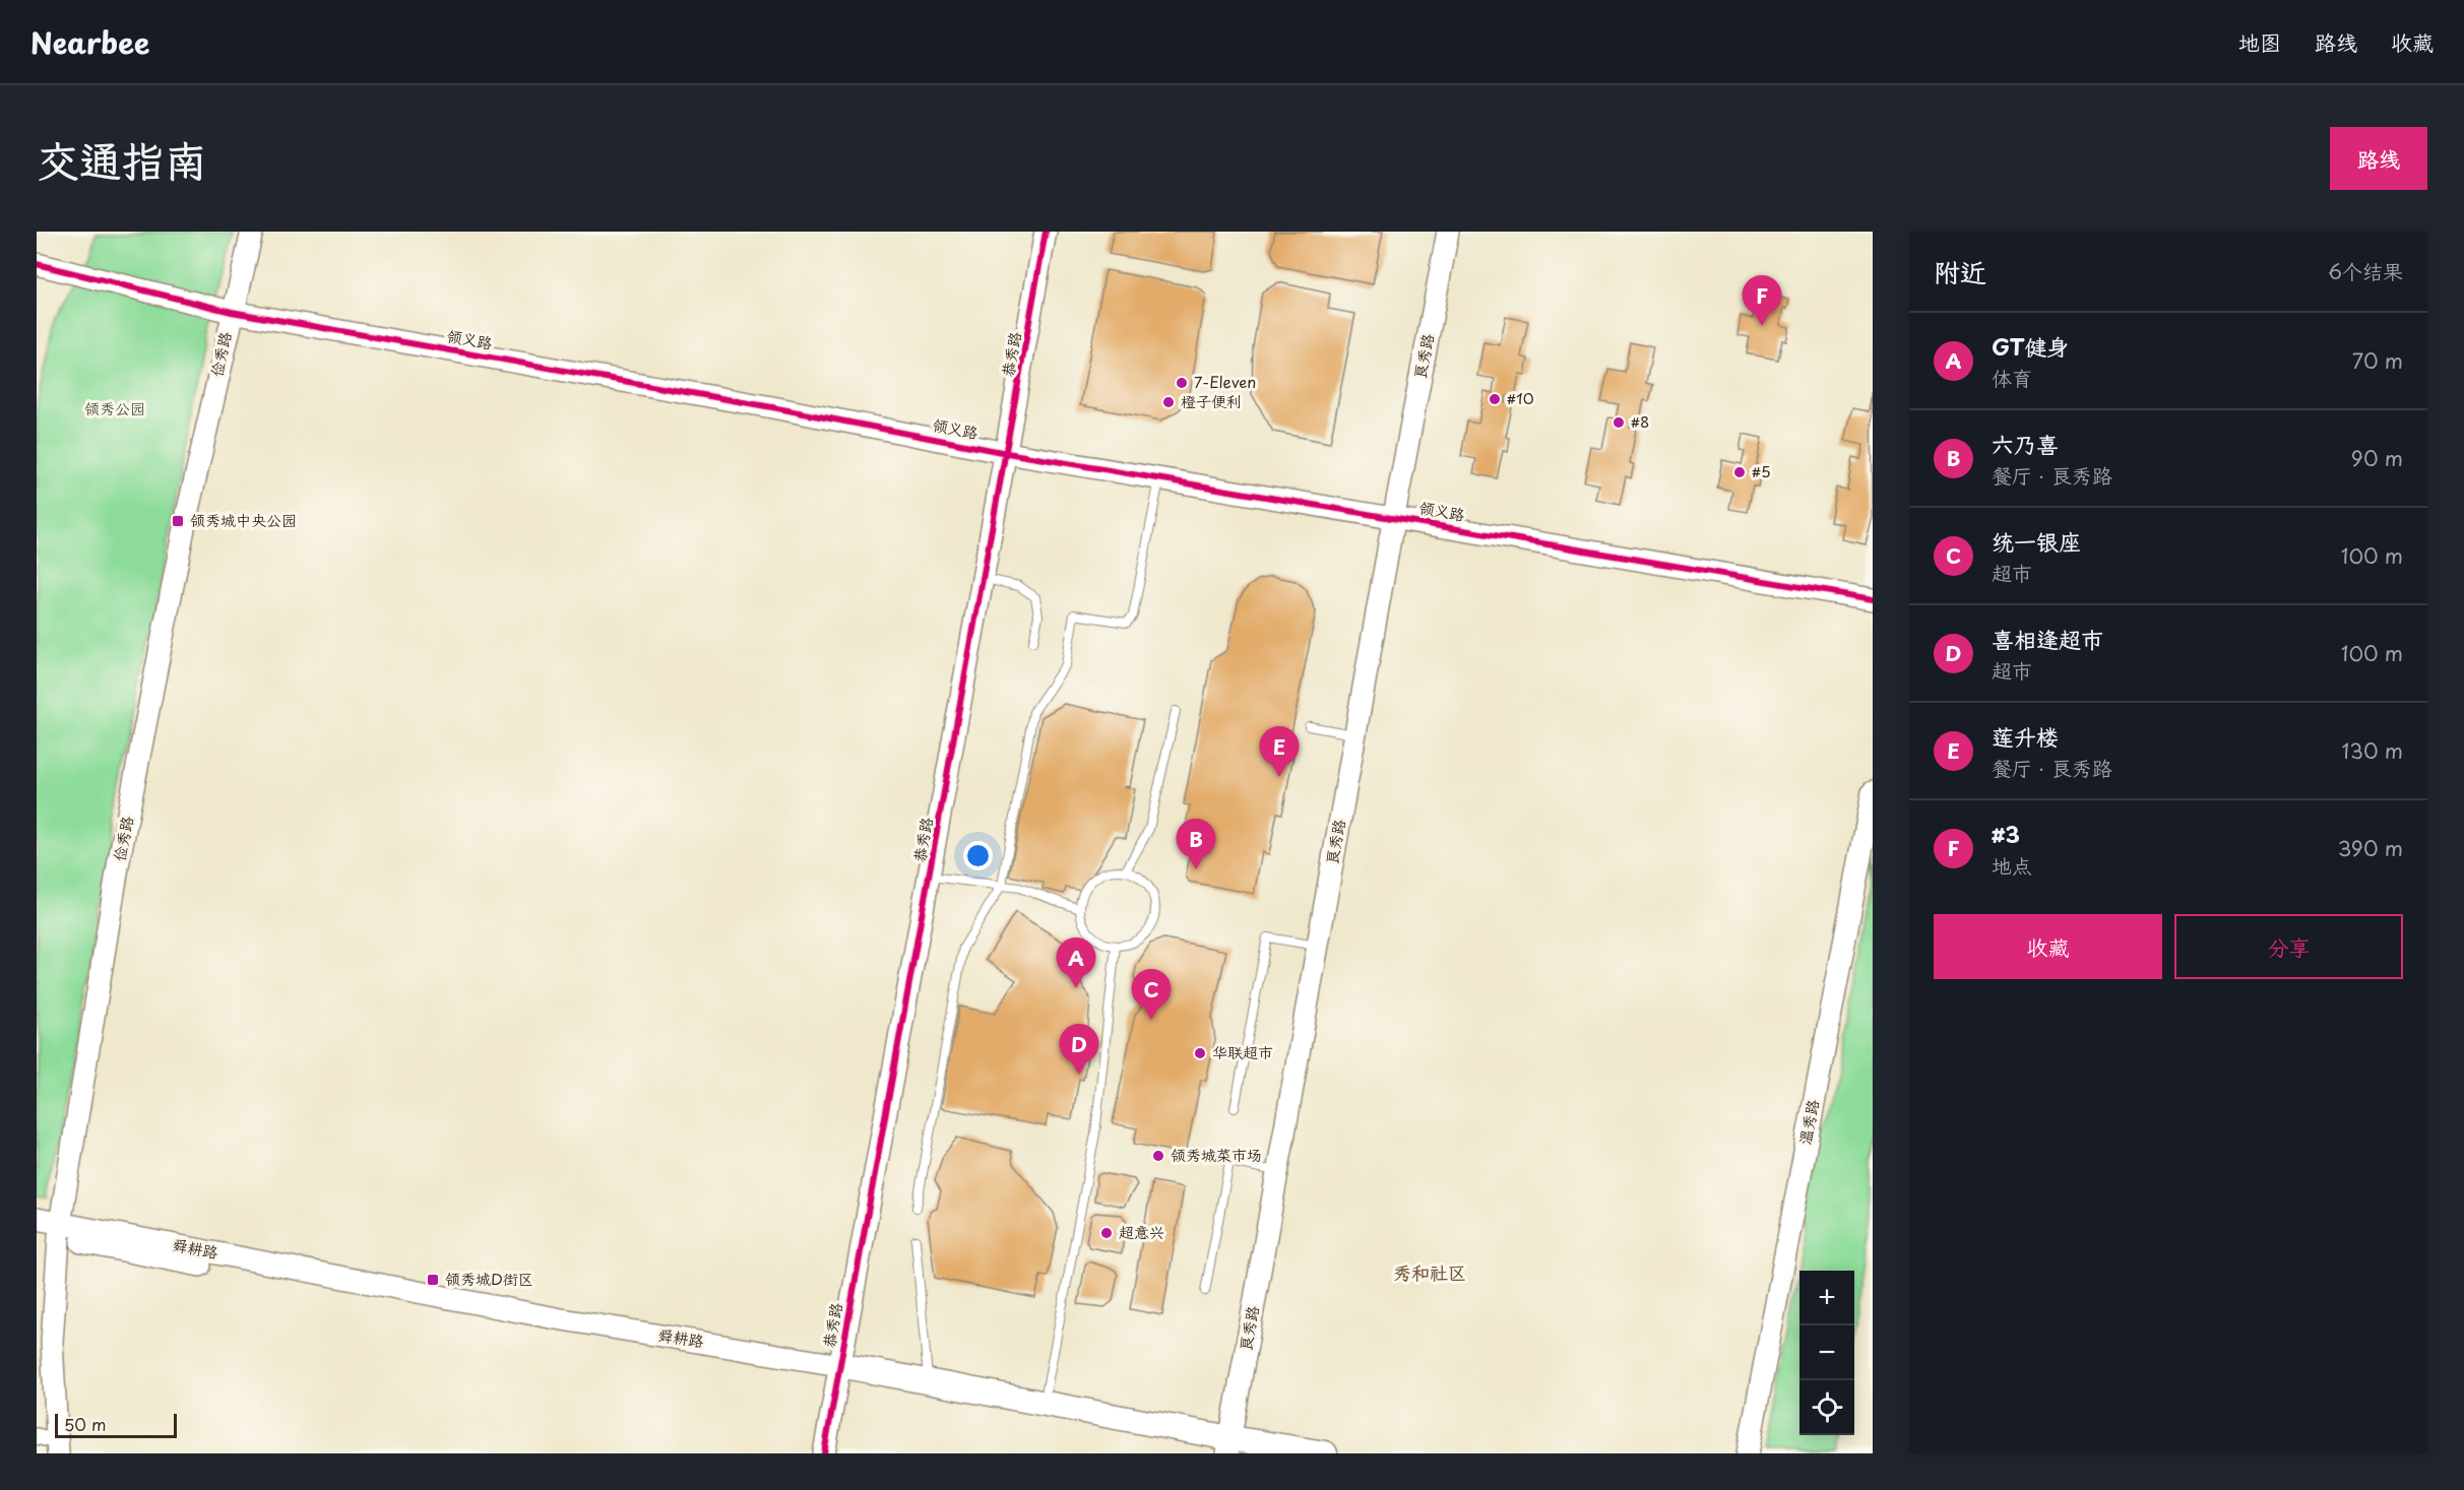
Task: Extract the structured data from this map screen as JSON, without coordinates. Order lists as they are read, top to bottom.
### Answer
{
  "streets": {
    "main road": ["舜耕路"],
    "street": [
      "领义路",
      "俭秀路",
      "恭秀路",
      "良秀路",
      "温秀路"
    ]
  },
  "crossings": [
    ["领义路", "俭秀路"],
    ["领义路", "恭秀路"],
    ["领义路", "良秀路"],
    ["俭秀路", "舜耕路"],
    ["恭秀路", "舜耕路"],
    ["良秀路", "舜耕路"]
  ],
  "districts": ["秀和社区"],
  "parks": ["领秀公园"],
  "places": {
    "other": [
      "7-Eleven",
      "#10",
      "橙子便利",
      "#8",
      "#5",
      "华联超市",
      "领秀城菜市场",
      "超意兴"
    ],
    "transit": ["领秀城中央公园", "领秀城D街区"]
  },
  "scale_bar": "50 m",
  "page": {
    "header": "Nearbee",
    "nav": ["地图", "路线", "收藏"],
    "title": "交通指南",
    "buttons": [
      "路线",
      ["收藏", "分享"]
    ],
    "heading": ["附近", "6个结果"],
    "pins": [
      "F",
      "E",
      "B",
      "A",
      "C",
      "D"
    ],
    "list": [
      {
        "mark": "A",
        "name": "GT健身",
        "note": "体育",
        "value": "70 m"
      },
      {
        "mark": "B",
        "name": "六乃喜",
        "note": "餐厅 · 良秀路",
        "value": "90 m"
      },
      {
        "mark": "C",
        "name": "统一银座",
        "note": "超市",
        "value": "100 m"
      },
      {
        "mark": "D",
        "name": "喜相逢超市",
        "note": "超市",
        "value": "100 m"
      },
      {
        "mark": "E",
        "name": "莲升楼",
        "note": "餐厅 · 良秀路",
        "value": "130 m"
      },
      {
        "mark": "F",
        "name": "#3",
        "note": "地点",
        "value": "390 m"
      }
    ],
    "map_buttons": ["+", "−"],
    "scale": "50 m"
  }
}
